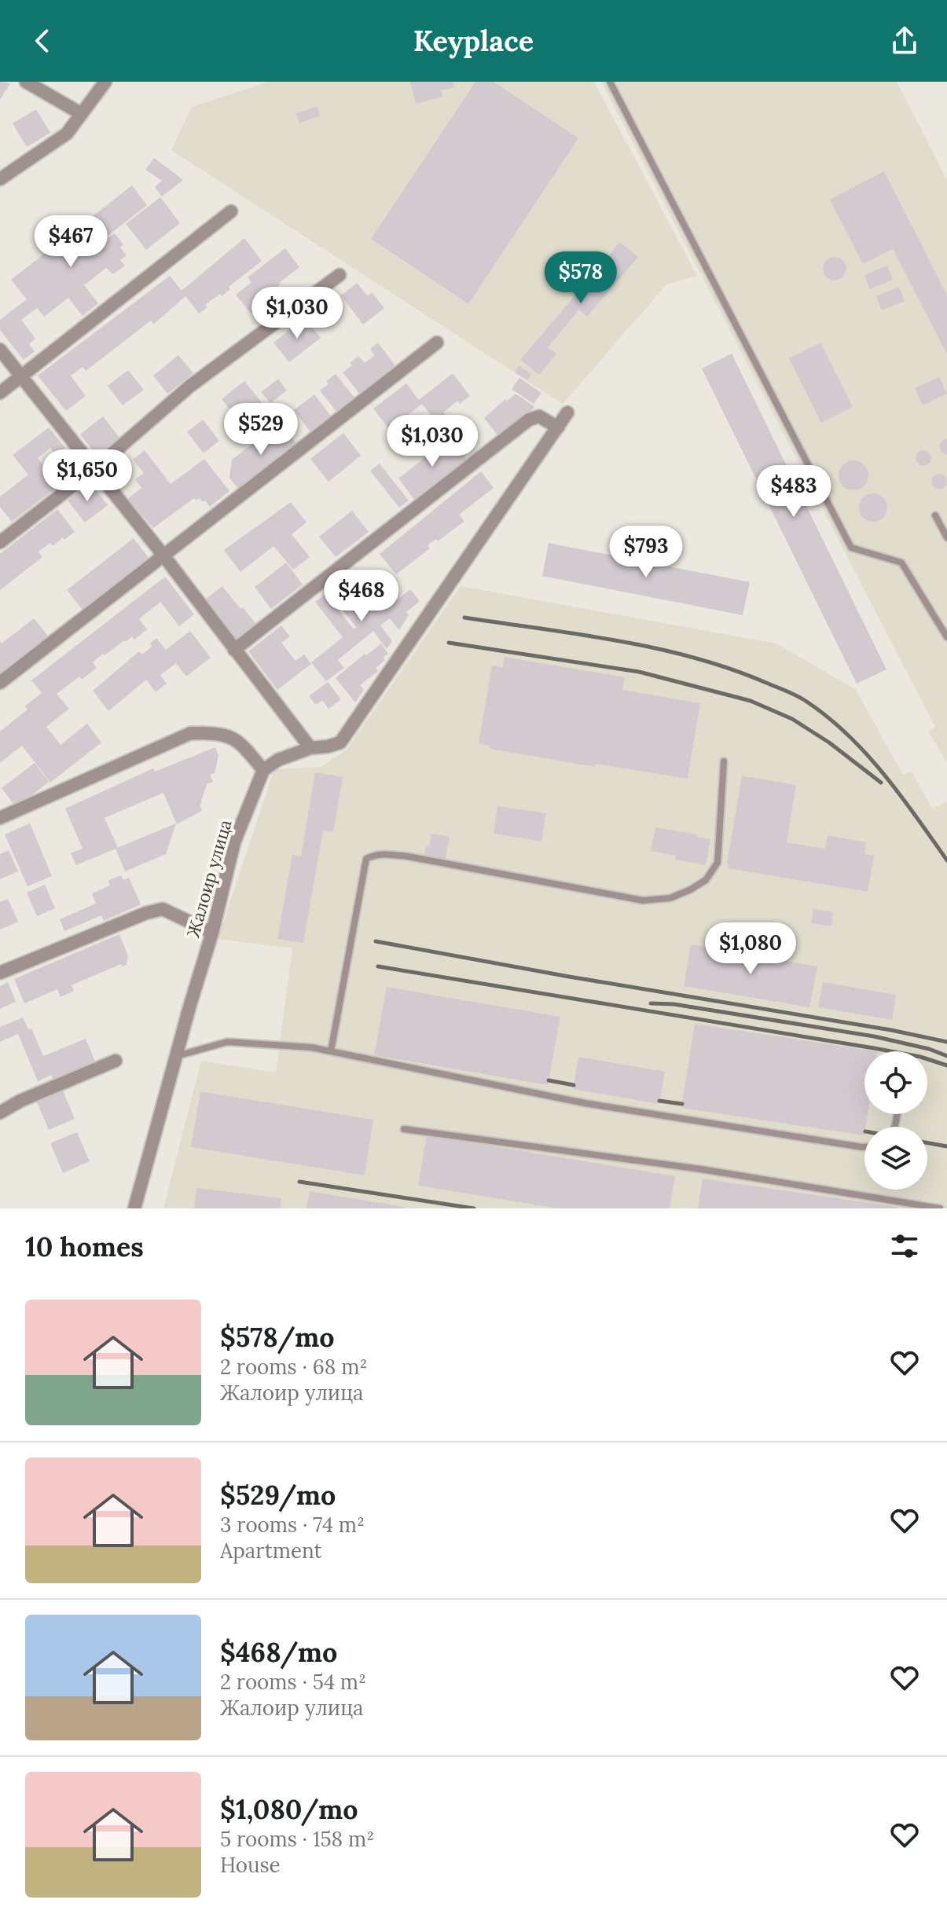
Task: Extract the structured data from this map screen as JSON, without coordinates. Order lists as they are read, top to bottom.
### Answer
{
  "streets": {
    "street": ["Жалоир улица"]
  },
  "page": {
    "header": "Keyplace",
    "price": [
      "$467",
      "$578",
      "$1,030",
      "$529",
      "$1,030",
      "$1,650",
      "$483",
      "$793",
      "$468",
      "$1,080"
    ],
    "heading": "10 homes",
    "list": [
      {
        "name": "$578/mo",
        "note": "2 rooms · 68 m² · Жалоир улица"
      },
      {
        "name": "$529/mo",
        "note": "3 rooms · 74 m² · Apartment"
      },
      {
        "name": "$468/mo",
        "note": "2 rooms · 54 m² · Жалоир улица"
      },
      {
        "name": "$1,080/mo",
        "note": "5 rooms · 158 m² · House"
      }
    ]
  }
}
